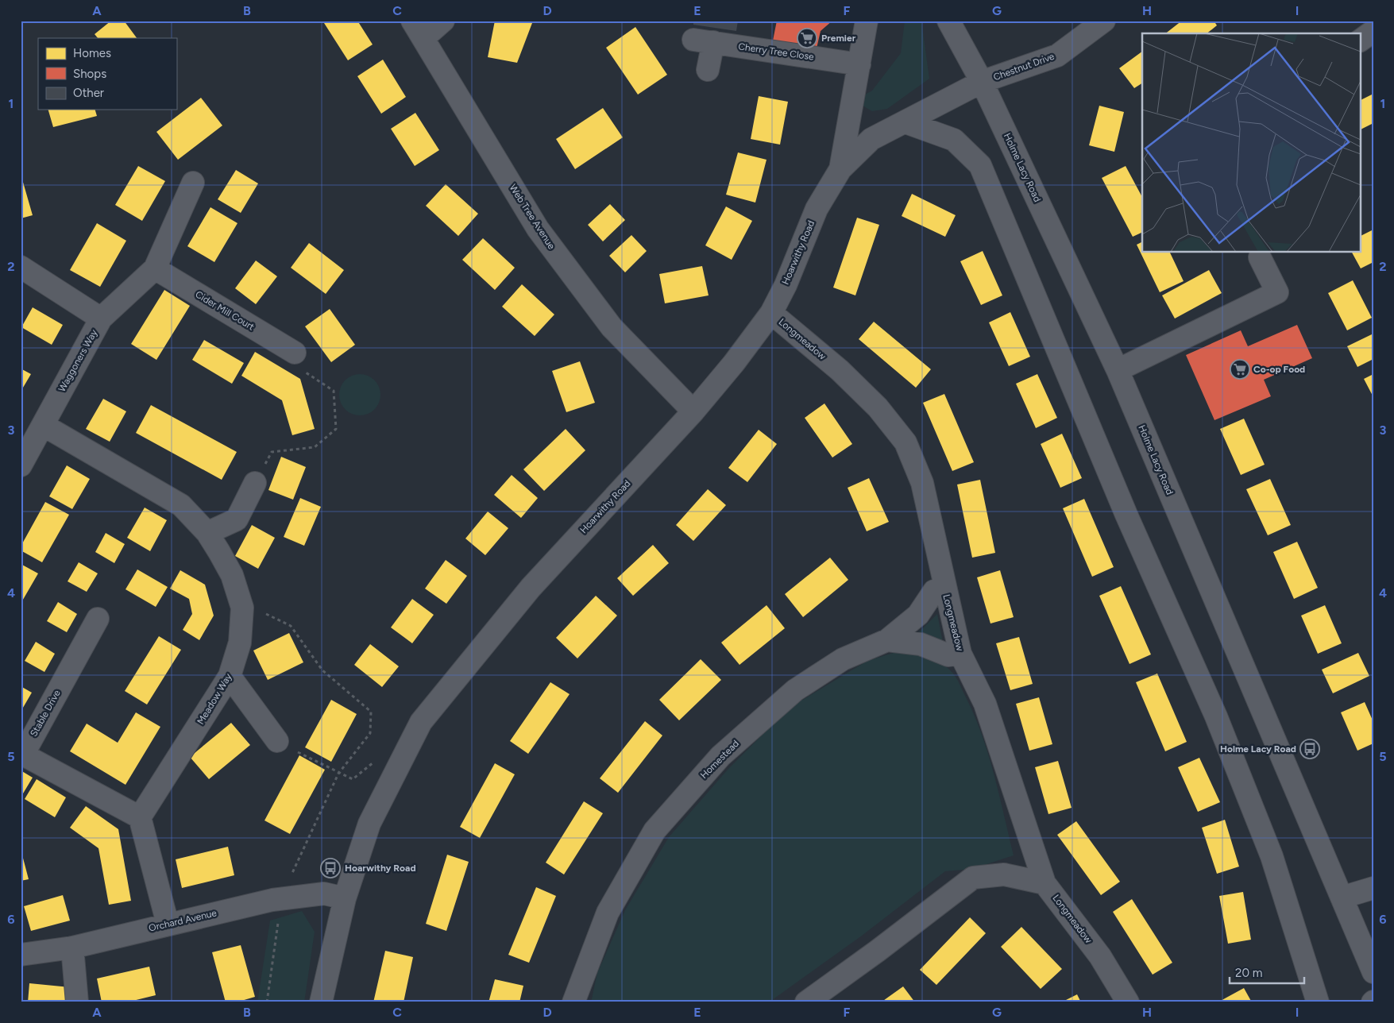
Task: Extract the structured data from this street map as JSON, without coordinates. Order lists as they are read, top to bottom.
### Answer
{
  "streets": {
    "street": [
      "Cherry Tree Close",
      "Chestnut Drive",
      "Holme Lacy Road",
      "Web Tree Avenue",
      "Hoarwithy Road",
      "Cider Mill Court",
      "Longmeadow",
      "Waggoners Way",
      "Meadow Way",
      "Stable Drive",
      "Homestead",
      "Orchard Avenue"
    ]
  },
  "crossings": [
    ["Chestnut Drive", "Holme Lacy Road"],
    ["Chestnut Drive", "Hoarwithy Road"],
    ["Holme Lacy Road", "Hoarwithy Road"],
    ["Web Tree Avenue", "Hoarwithy Road"],
    ["Hoarwithy Road", "Longmeadow"],
    ["Hoarwithy Road", "Orchard Avenue"],
    ["Longmeadow", "Homestead"],
    ["Waggoners Way", "Meadow Way"],
    ["Meadow Way", "Stable Drive"]
  ],
  "places": {
    "supermarket": ["Premier", "Co-op Food"],
    "bus stop": ["Holme Lacy Road", "Hoarwithy Road"]
  },
  "legend": ["Homes", "Shops", "Other"],
  "scale_bar": "20 m",
  "grid": {
    "columns": [
      "A",
      "B",
      "C",
      "D",
      "E",
      "F",
      "G",
      "H",
      "I"
    ],
    "rows": [
      "1",
      "2",
      "3",
      "4",
      "5",
      "6"
    ]
  }
}
